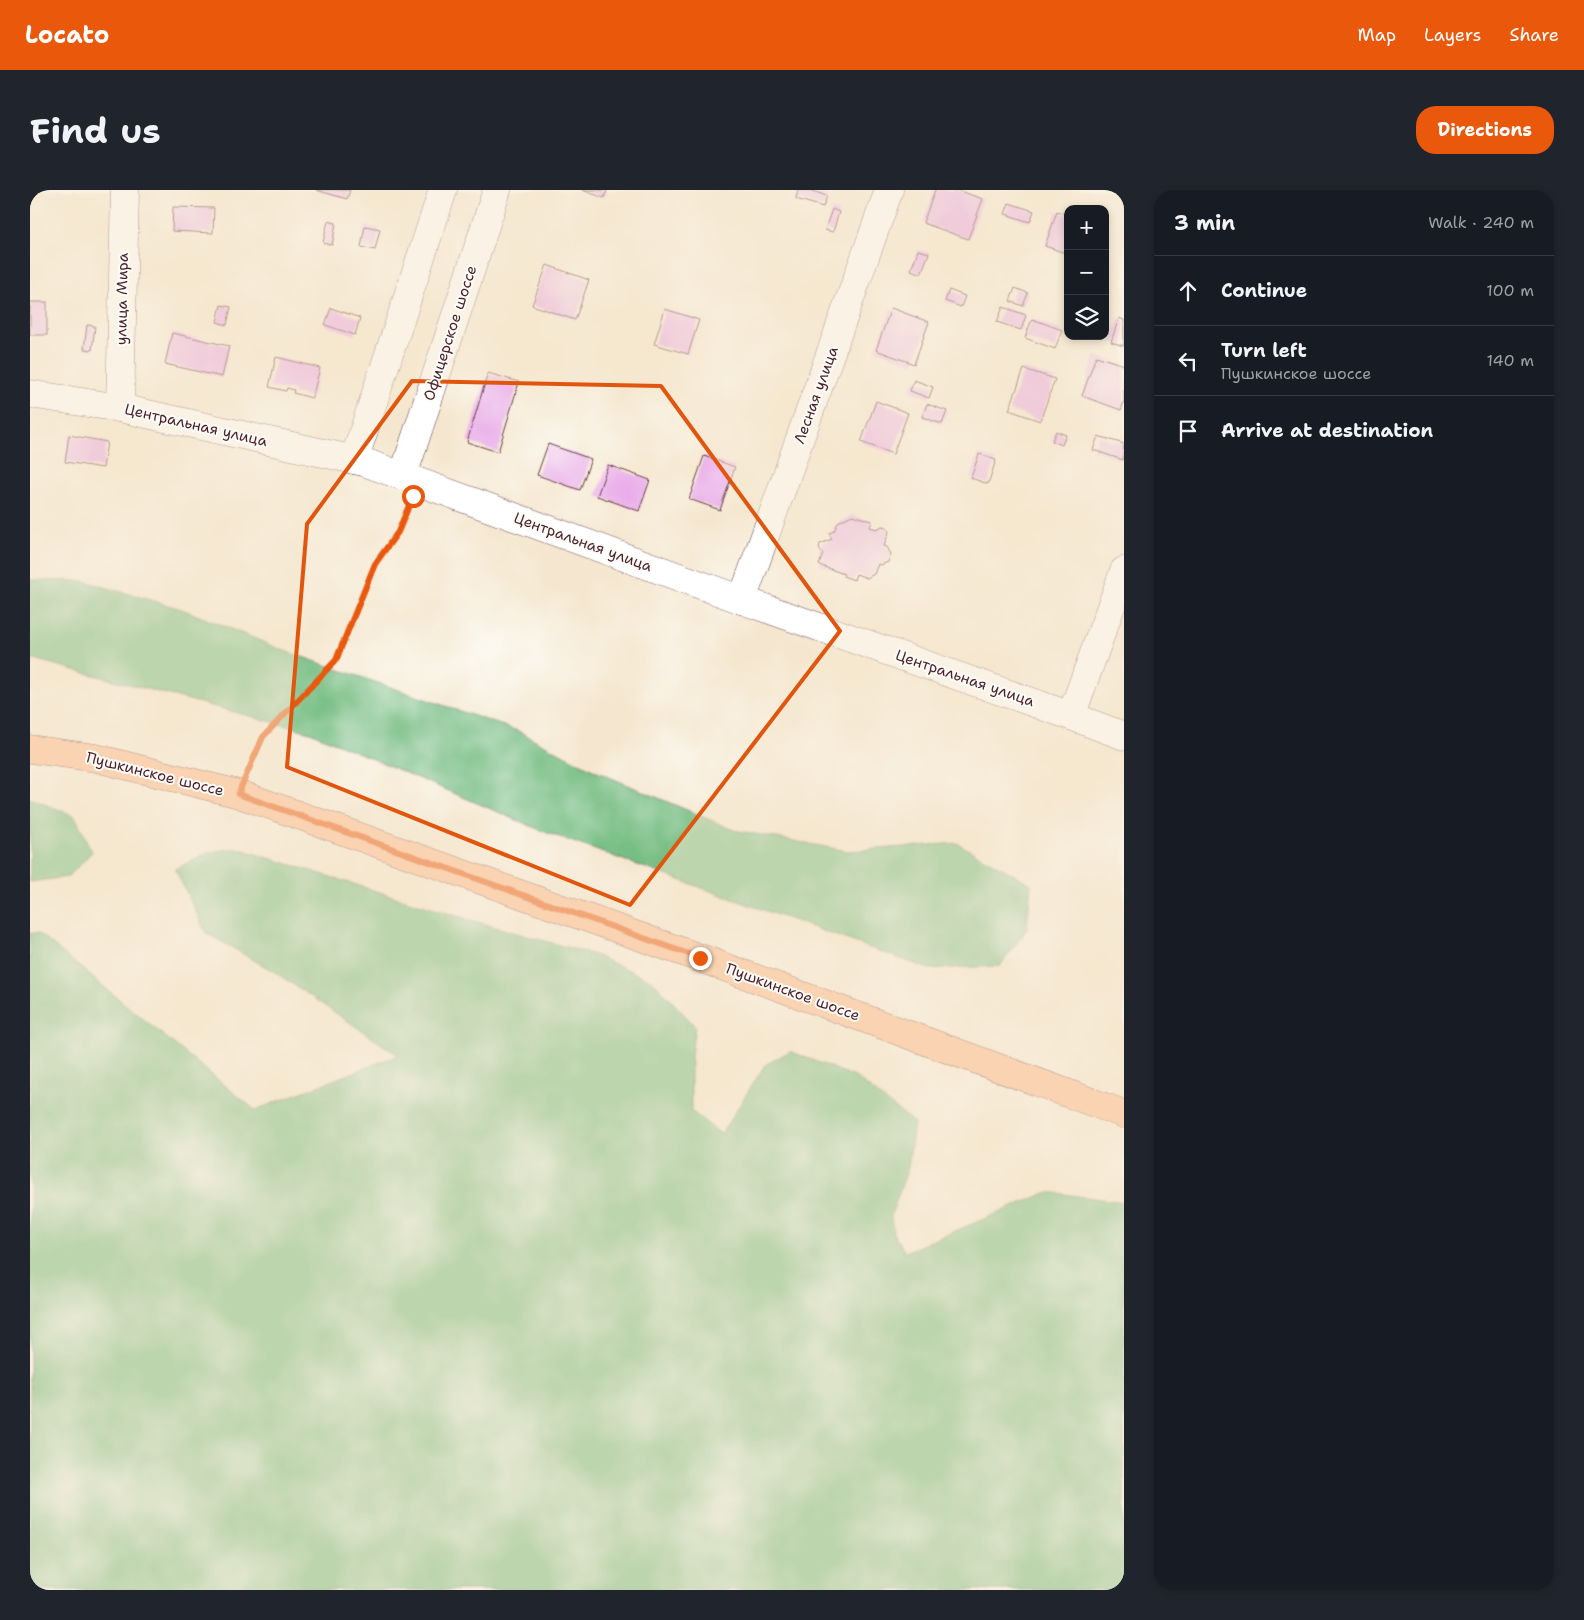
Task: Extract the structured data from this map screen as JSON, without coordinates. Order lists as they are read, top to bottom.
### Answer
{
  "streets": {
    "main road": ["Пушкинское шоссе"],
    "street": [
      "улица Мира",
      "Офицерское шоссе",
      "Лесная улица",
      "Центральная улица"
    ]
  },
  "crossings": [
    ["улица Мира", "Центральная улица"],
    ["Офицерское шоссе", "Центральная улица"],
    ["Лесная улица", "Центральная улица"]
  ],
  "page": {
    "header": "Locato",
    "nav": ["Map", "Layers", "Share"],
    "buttons": "Directions",
    "title": "Find us",
    "heading": ["3 min", "Walk · 240 m"],
    "map_buttons": ["+", "−"],
    "list": [
      ["Continue", "100 m"],
      ["Turn left", "Пушкинское шоссе", "140 m"],
      "Arrive at destination"
    ]
  }
}
